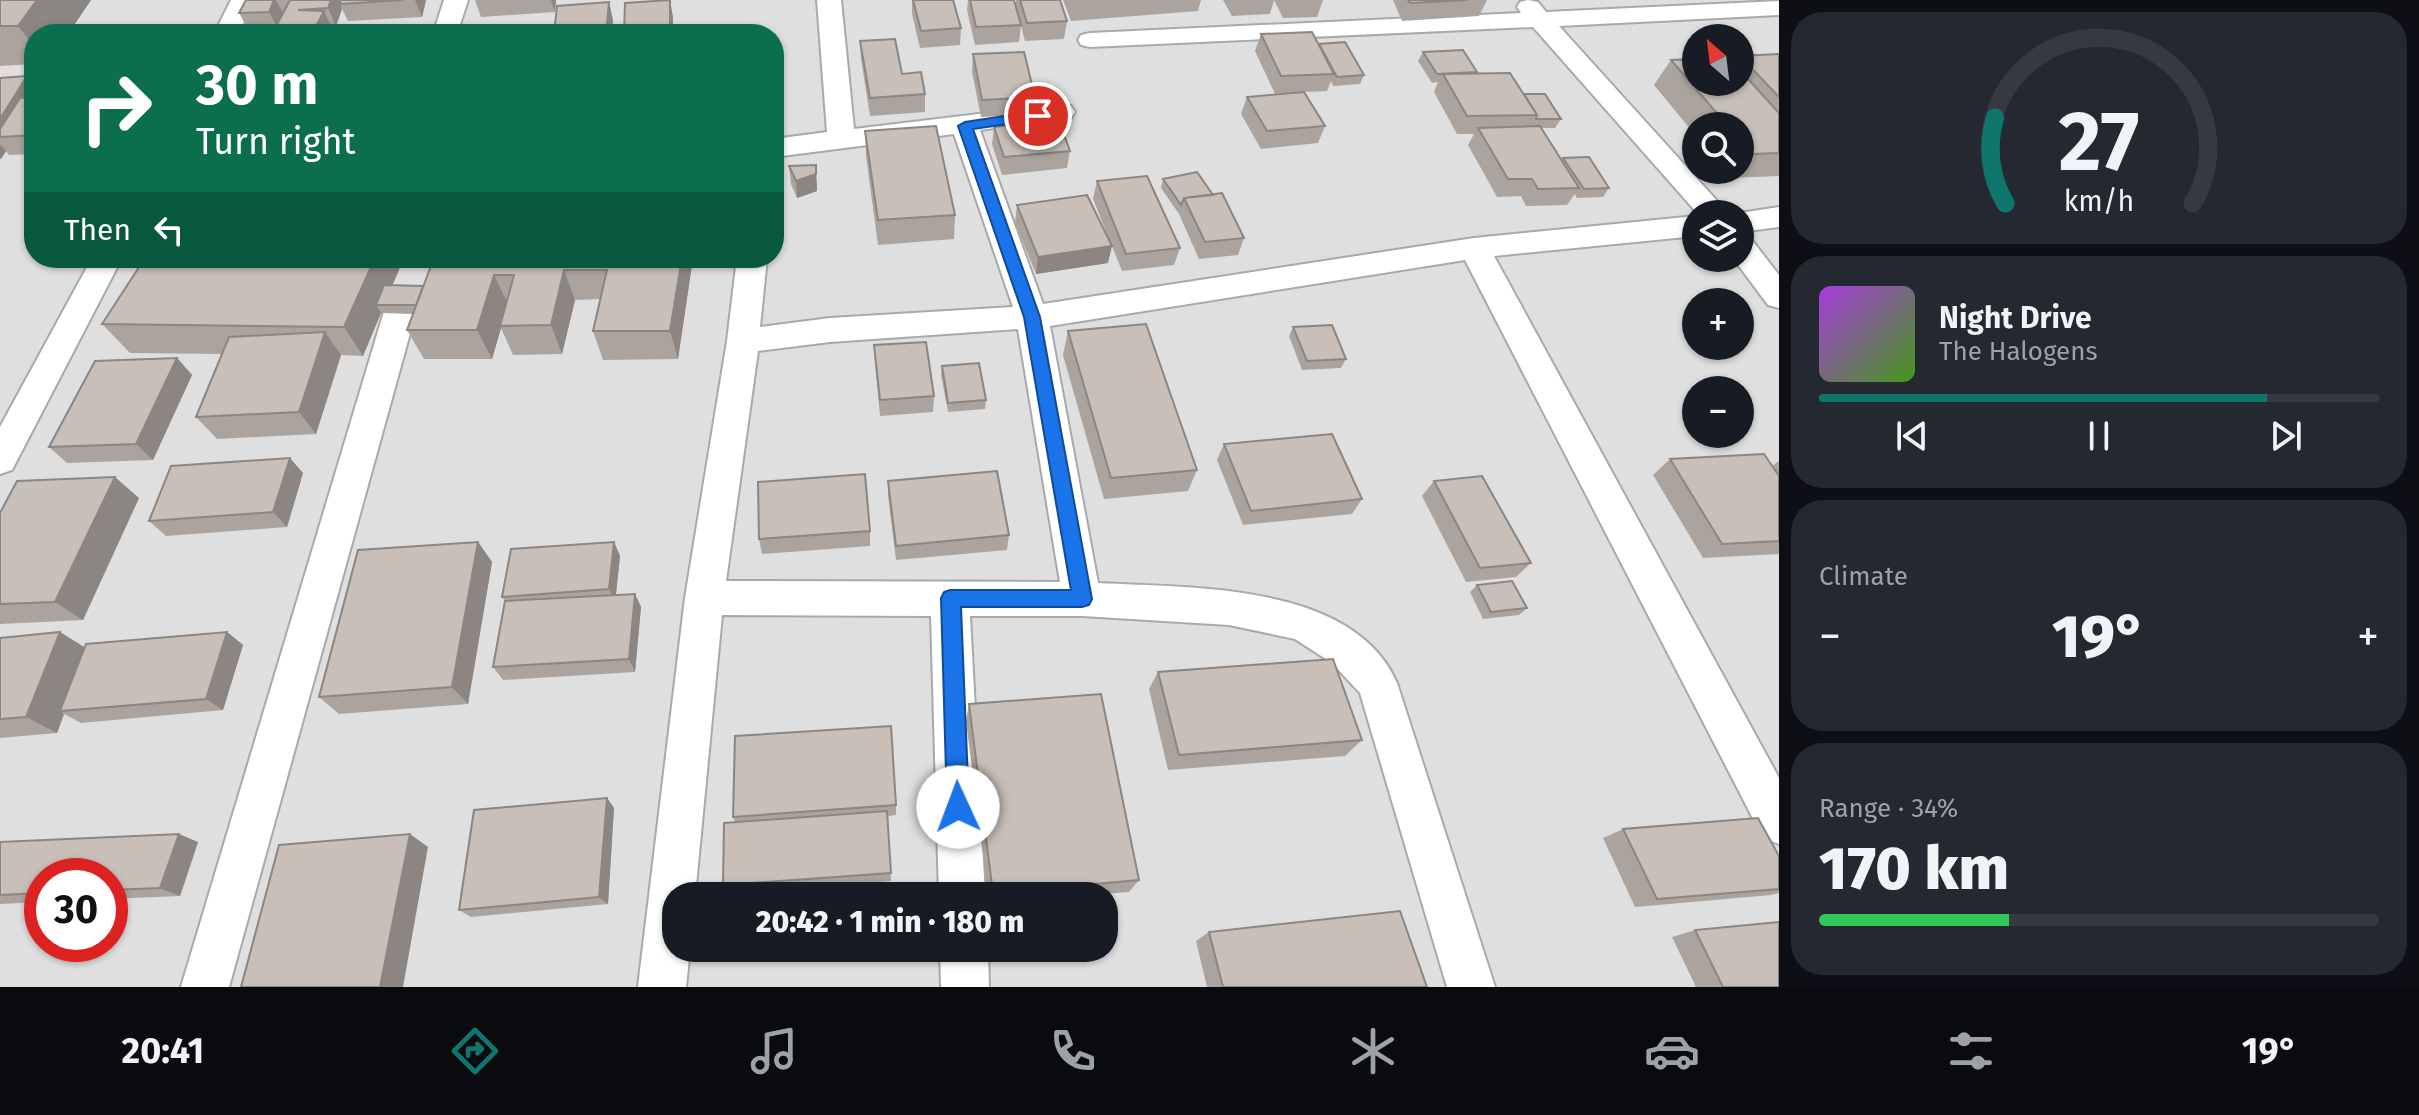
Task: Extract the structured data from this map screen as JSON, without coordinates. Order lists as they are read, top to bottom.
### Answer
{
  "north": "top left",
  "page": {
    "map_buttons": ["+", "−"],
    "turn": ["30 m", "Turn right"],
    "then": "Then",
    "song": ["Night Drive", "The Halogens"],
    "tile": [
      "Climate",
      ["Range · 34%", "170 km"]
    ],
    "heat": ["−", "19°", "+"],
    "limit": "30",
    "trip": "20:42 · 1 min · 180 m",
    "tabs": ["20:41", "19°"],
    "gauge": ["27", "km/h"]
  }
}
